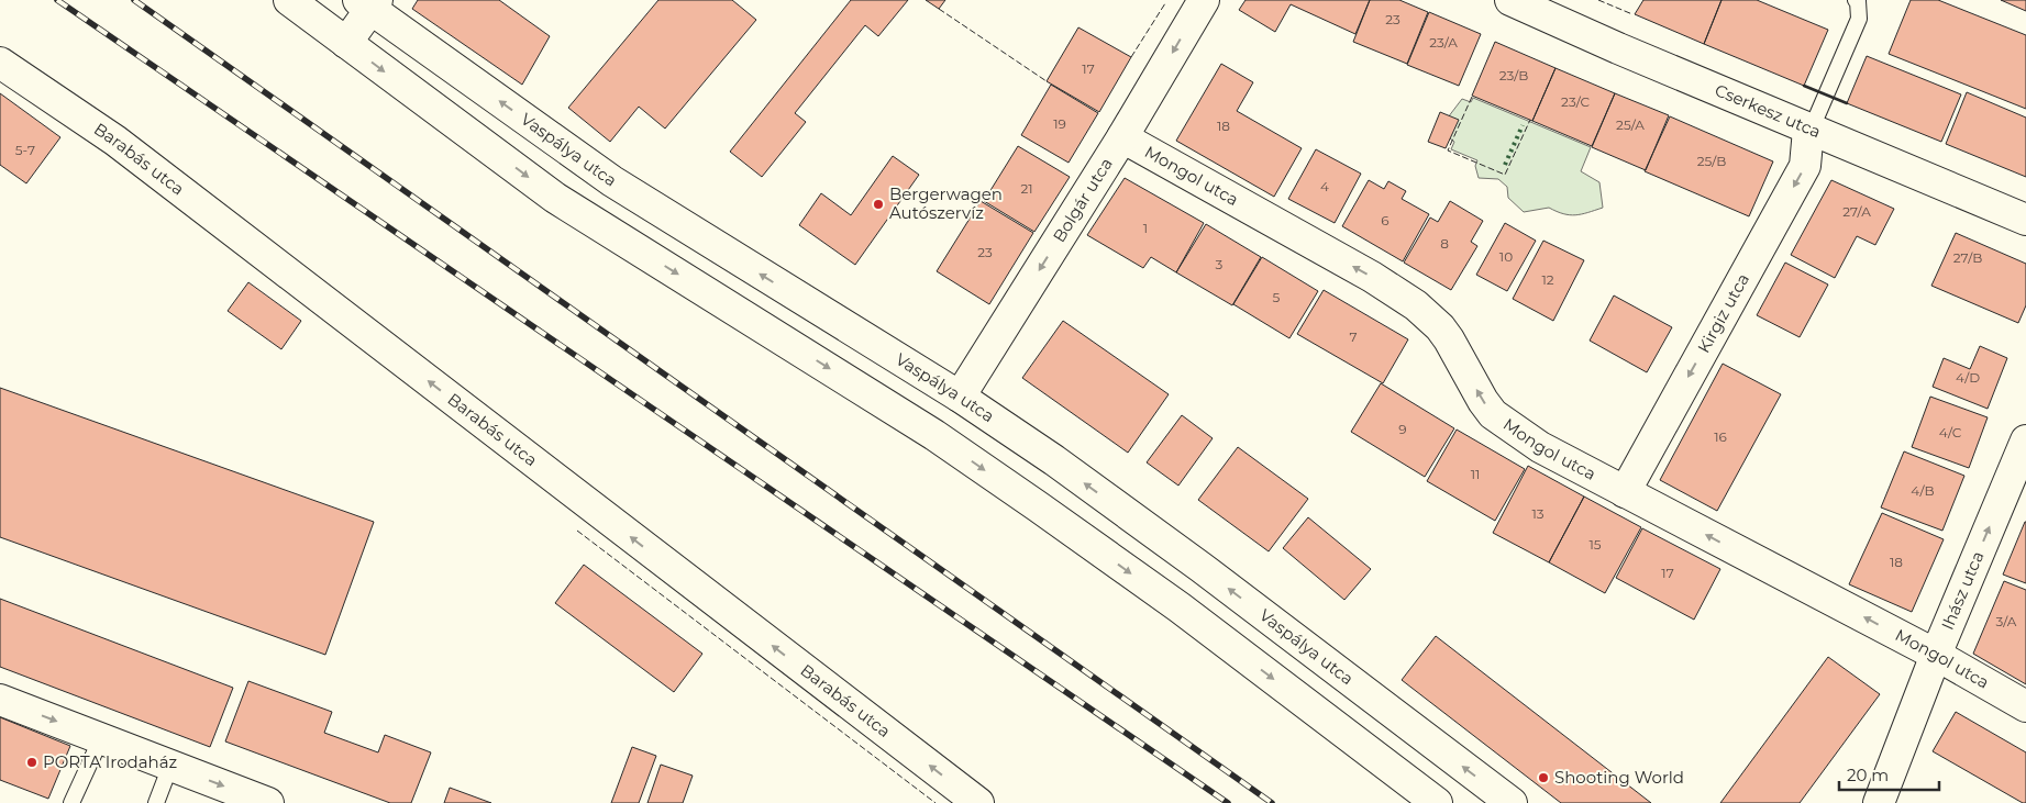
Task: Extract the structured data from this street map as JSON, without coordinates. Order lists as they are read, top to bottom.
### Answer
{
  "streets": {
    "street": [
      "Cserkesz utca",
      "Vaspálya utca",
      "Barabás utca",
      "Mongol utca",
      "Bolgár utca",
      "Kirgiz utca",
      "Ihász utca"
    ]
  },
  "crossings": [
    ["Cserkesz utca", "Kirgiz utca"],
    ["Vaspálya utca", "Bolgár utca"],
    ["Mongol utca", "Bolgár utca"],
    ["Mongol utca", "Kirgiz utca"],
    ["Mongol utca", "Ihász utca"]
  ],
  "one_way": [
    "Mongol utca",
    "Bolgár utca",
    "Kirgiz utca",
    "Ihász utca"
  ],
  "places": ["Bergerwagen Autószervíz", "PORTA Irodaház", "Shooting World"],
  "house_numbers": [
    "23",
    "23/A",
    "17",
    "23/B",
    "23/C",
    "19",
    "25/A",
    "18",
    "5-7",
    "25/B",
    "4",
    "21",
    "27/A",
    "6",
    "1",
    "8",
    "23",
    "10",
    "27/B",
    "3",
    "12",
    "5",
    "7",
    "4/D",
    "9",
    "4/C",
    "16",
    "11",
    "4/B",
    "13",
    "15",
    "18",
    "17",
    "3/A"
  ],
  "scale_bar": "20 m"
}
